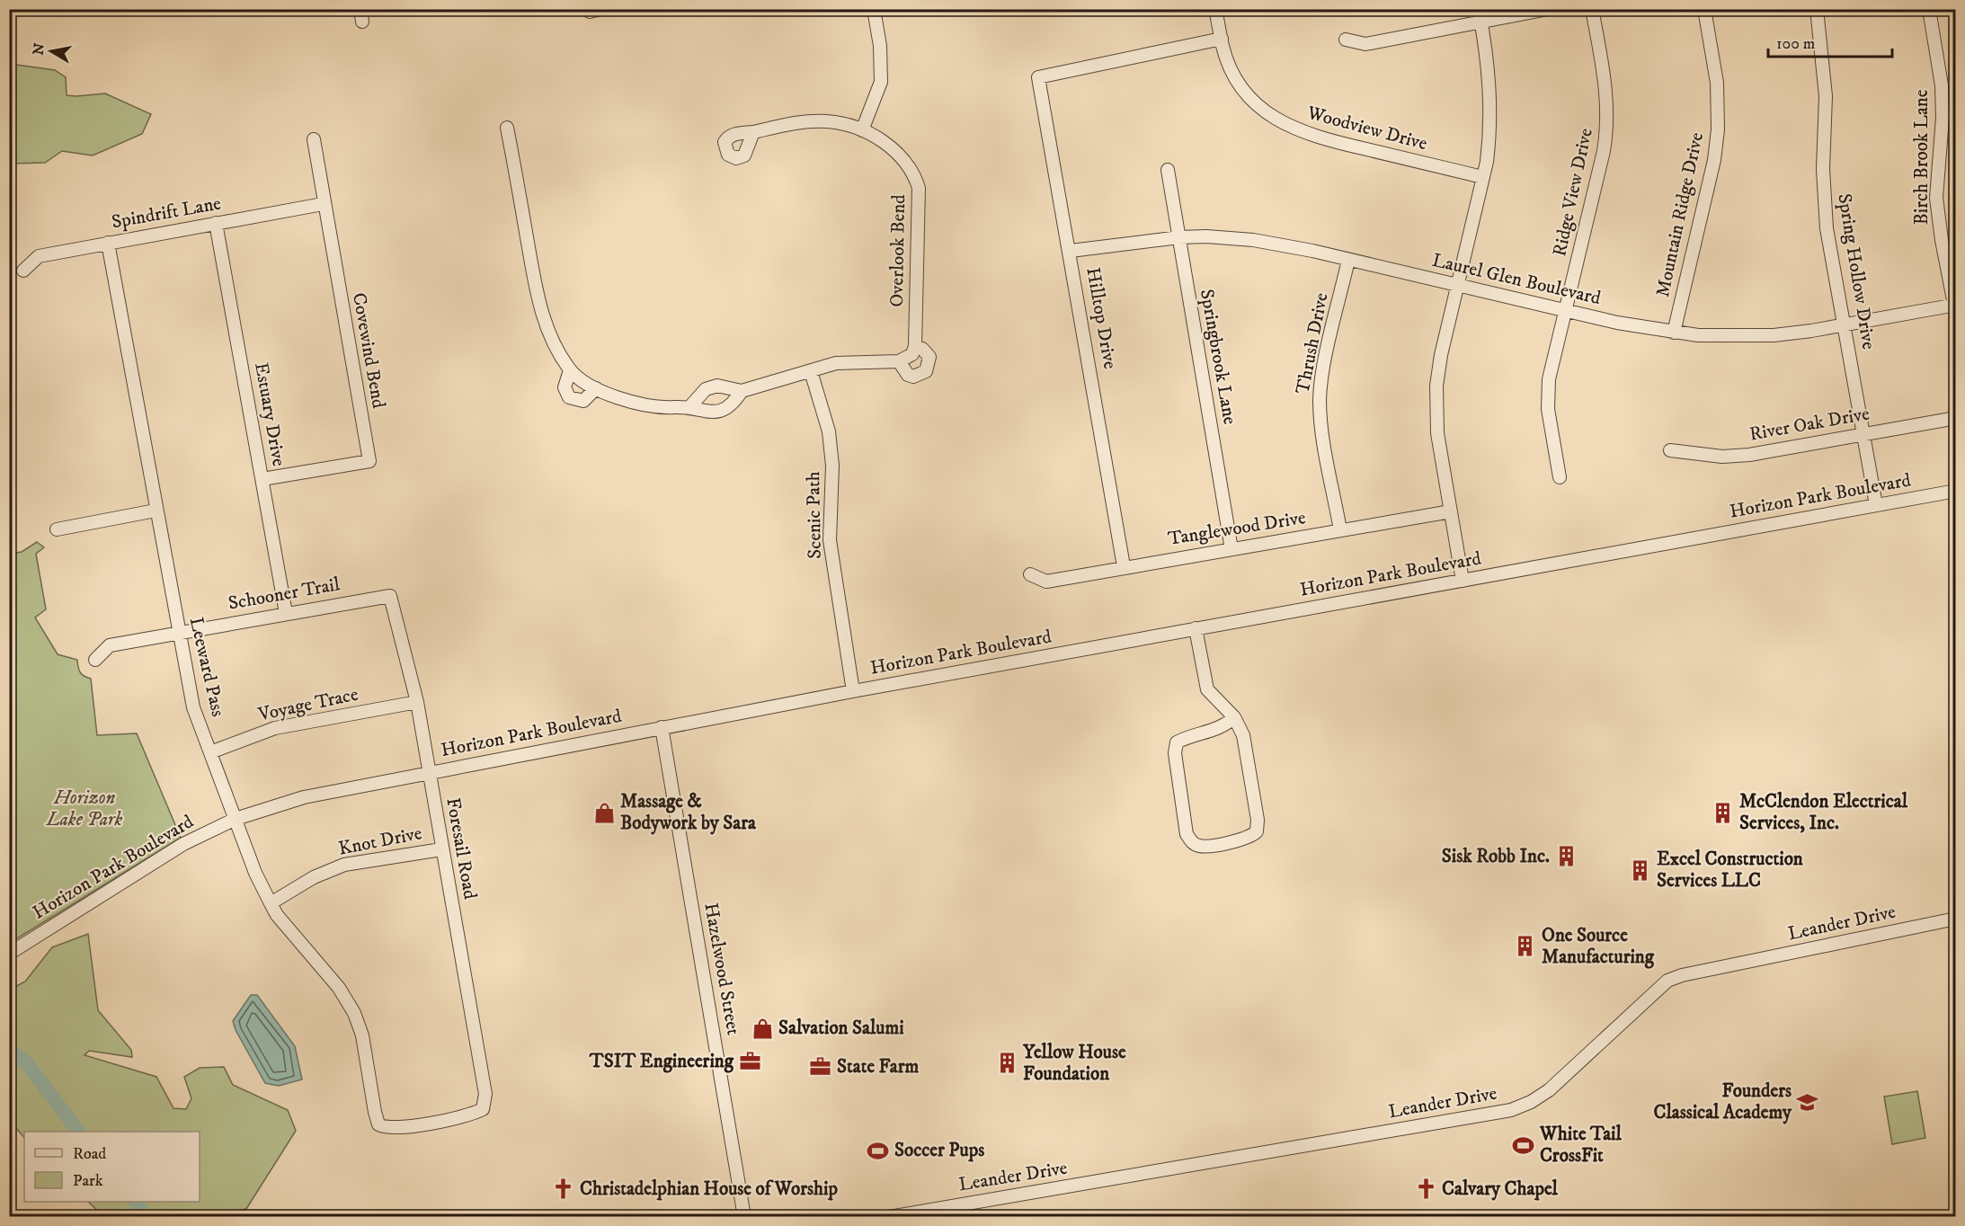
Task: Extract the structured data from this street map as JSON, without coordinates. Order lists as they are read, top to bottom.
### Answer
{
  "streets": {
    "street": [
      "Woodview Drive",
      "Birch Brook Lane",
      "Ridge View Drive",
      "Spindrift Lane",
      "Mountain Ridge Drive",
      "Overlook Bend",
      "Spring Hollow Drive",
      "Laurel Glen Boulevard",
      "Hilltop Drive",
      "Thrush Drive",
      "Covewind Bend",
      "Springbrook Lane",
      "Estuary Drive",
      "River Oak Drive",
      "Horizon Park Boulevard",
      "Scenic Path",
      "Tanglewood Drive",
      "Schooner Trail",
      "Leeward Pass",
      "Voyage Trace",
      "Knot Drive",
      "Foresail Road",
      "Leander Drive",
      "Hazelwood Street"
    ]
  },
  "crossings": [
    ["Woodview Drive", "Hilltop Drive"],
    ["Birch Brook Lane", "Laurel Glen Boulevard"],
    ["Ridge View Drive", "Laurel Glen Boulevard"],
    ["Spindrift Lane", "Covewind Bend"],
    ["Spindrift Lane", "Estuary Drive"],
    ["Spindrift Lane", "Leeward Pass"],
    ["Mountain Ridge Drive", "Laurel Glen Boulevard"],
    ["Spring Hollow Drive", "Laurel Glen Boulevard"],
    ["Spring Hollow Drive", "River Oak Drive"],
    ["Spring Hollow Drive", "Horizon Park Boulevard"],
    ["Laurel Glen Boulevard", "Hilltop Drive"],
    ["Laurel Glen Boulevard", "Thrush Drive"],
    ["Laurel Glen Boulevard", "Springbrook Lane"],
    ["Hilltop Drive", "Tanglewood Drive"],
    ["Thrush Drive", "Tanglewood Drive"],
    ["Covewind Bend", "Estuary Drive"],
    ["Springbrook Lane", "Tanglewood Drive"],
    ["Estuary Drive", "Schooner Trail"],
    ["Horizon Park Boulevard", "Scenic Path"],
    ["Horizon Park Boulevard", "Leeward Pass"],
    ["Horizon Park Boulevard", "Foresail Road"],
    ["Horizon Park Boulevard", "Hazelwood Street"],
    ["Schooner Trail", "Leeward Pass"],
    ["Schooner Trail", "Foresail Road"],
    ["Leeward Pass", "Voyage Trace"],
    ["Leeward Pass", "Knot Drive"],
    ["Leeward Pass", "Foresail Road"],
    ["Voyage Trace", "Foresail Road"],
    ["Knot Drive", "Foresail Road"]
  ],
  "parks": ["Horizon Lake Park"],
  "places": {
    "shop": ["Massage & Bodywork by Sara", "Salvation Salumi"],
    "building": [
      "McClendon Electrical Services, Inc.",
      "Sisk Robb Inc.",
      "Excel Construction Services LLC",
      "One Source Manufacturing",
      "Yellow House Foundation"
    ],
    "office": ["TSIT Engineering", "State Farm"],
    "school or university": ["Founders Classical Academy"],
    "sports": ["White Tail CrossFit", "Soccer Pups"],
    "church": ["Christadelphian House of Worship", "Calvary Chapel"]
  },
  "legend": ["Road", "Park"],
  "scale_bar": "100 m",
  "north": "left"
}
